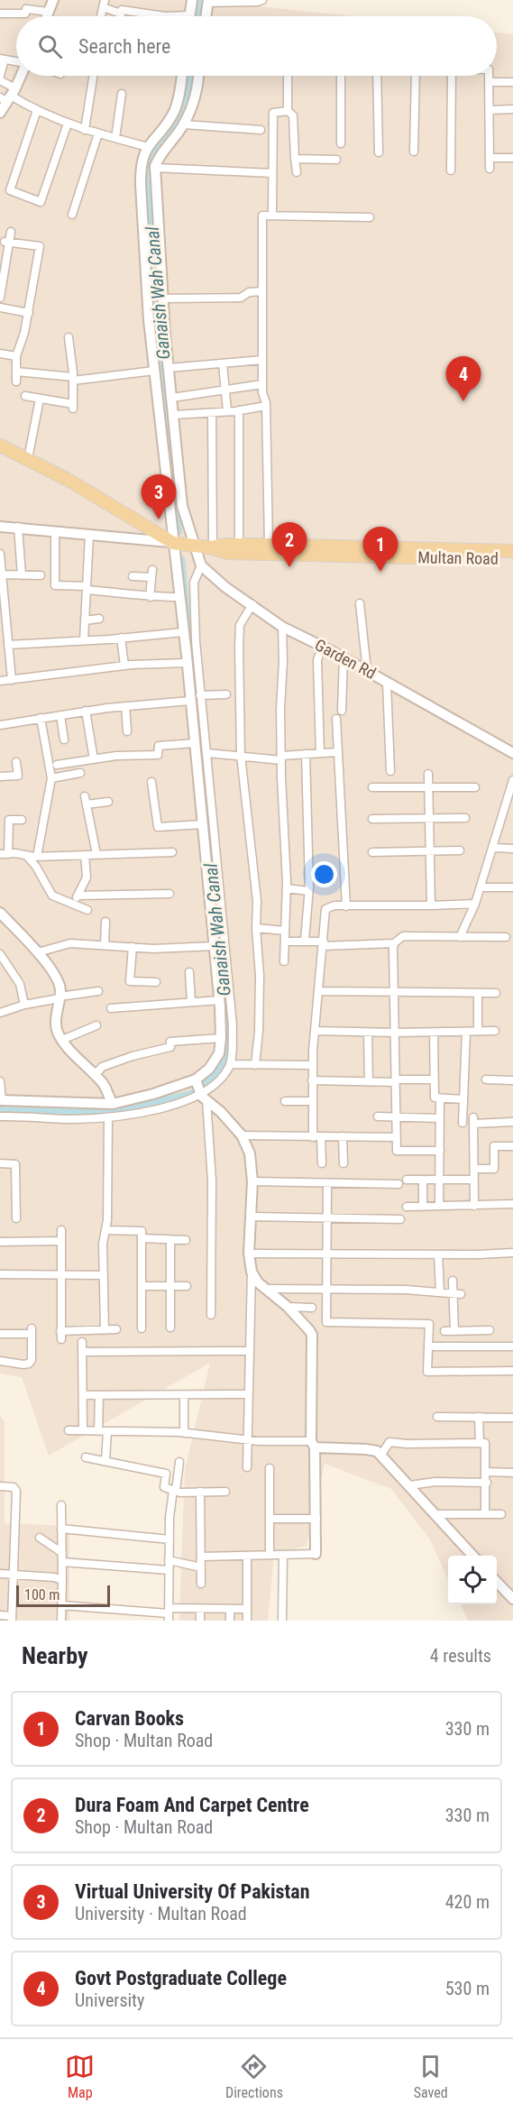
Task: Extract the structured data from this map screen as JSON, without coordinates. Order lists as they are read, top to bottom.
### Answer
{
  "streets": {
    "main road": ["Multan Road"],
    "street": ["Garden Rd"]
  },
  "crossings": [
    ["Multan Road", "Garden Rd"]
  ],
  "water": ["Ganaish Wah Canal"],
  "scale_bar": "100 m",
  "page": {
    "search": "Search here",
    "pins": [
      "4",
      "3",
      "2",
      "1"
    ],
    "scale": "100 m",
    "heading": ["Nearby", "4 results"],
    "list": [
      {
        "mark": "1",
        "name": "Carvan Books",
        "note": "Shop · Multan Road",
        "value": "330 m"
      },
      {
        "mark": "2",
        "name": "Dura Foam And Carpet Centre",
        "note": "Shop · Multan Road",
        "value": "330 m"
      },
      {
        "mark": "3",
        "name": "Virtual University Of Pakistan",
        "note": "University · Multan Road",
        "value": "420 m"
      },
      {
        "mark": "4",
        "name": "Govt Postgraduate College",
        "note": "University",
        "value": "530 m"
      }
    ],
    "nav": ["Map", "Directions", "Saved"]
  }
}
